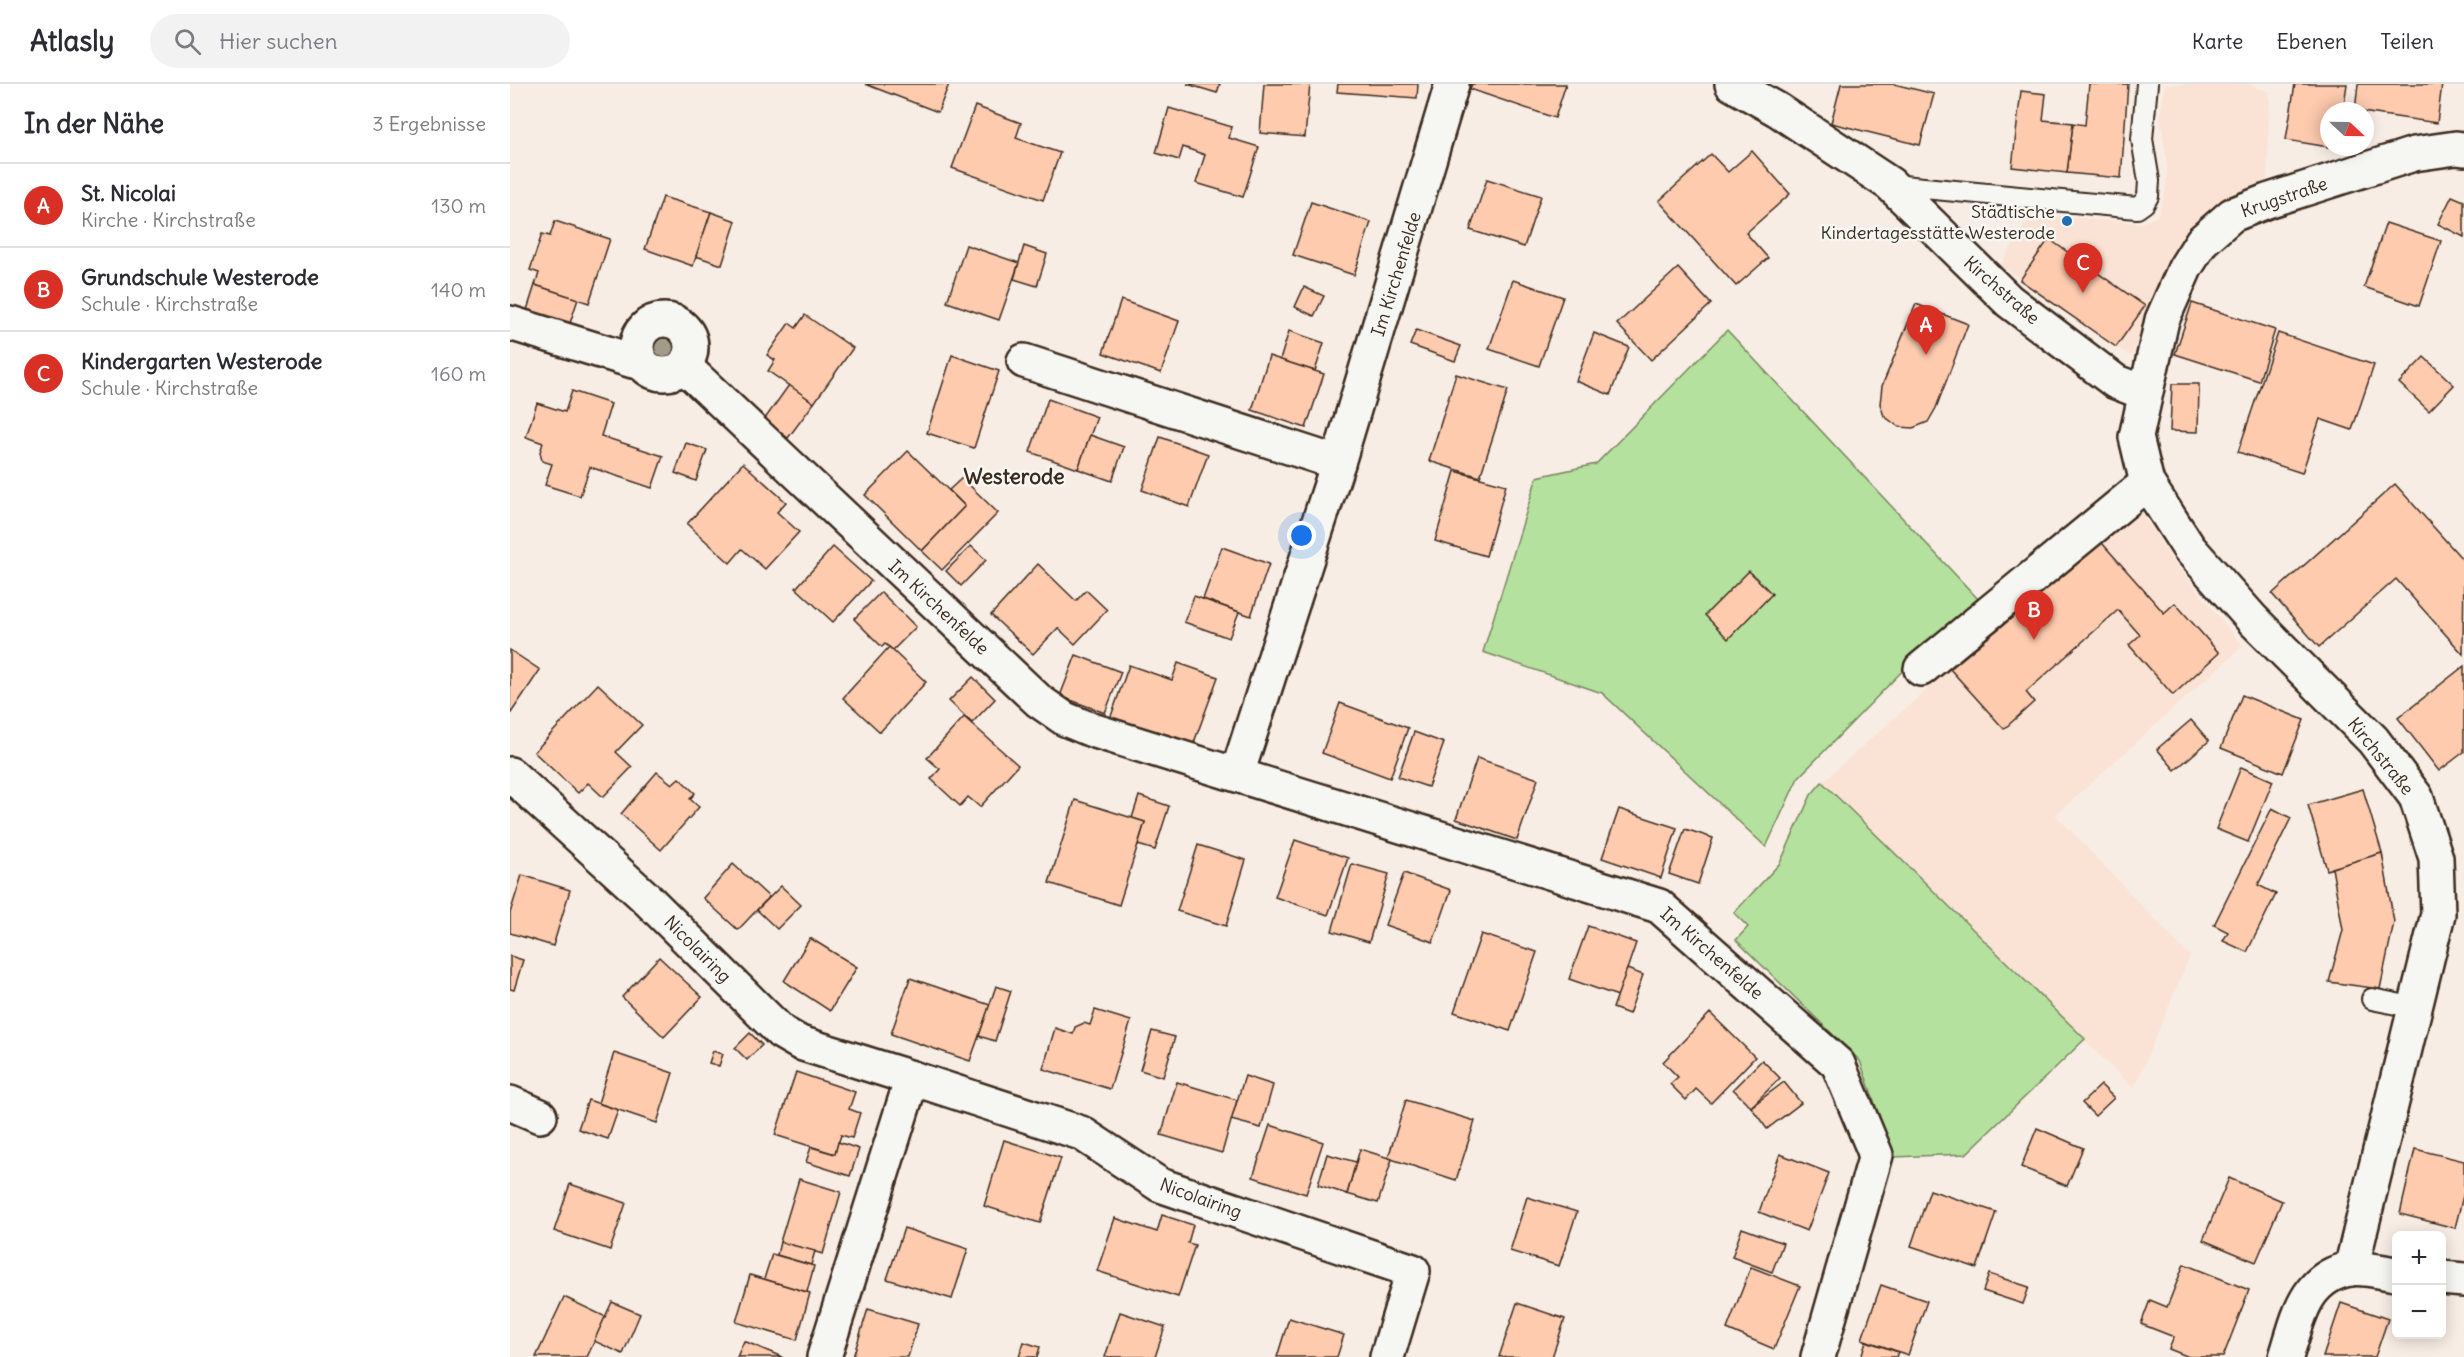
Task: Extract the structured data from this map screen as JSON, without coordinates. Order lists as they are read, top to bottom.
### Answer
{
  "streets": {
    "street": [
      "Krugstraße",
      "Im Kirchenfelde",
      "Kirchstraße",
      "Nicolairing"
    ]
  },
  "crossings": [
    ["Krugstraße", "Kirchstraße"]
  ],
  "districts": ["Westerode"],
  "places": ["Städtische Kindertagesstätte Westerode"],
  "north": "right",
  "page": {
    "header": "Atlasly",
    "search": "Hier suchen",
    "nav": ["Karte", "Ebenen", "Teilen"],
    "heading": ["In der Nähe", "3 Ergebnisse"],
    "list": [
      {
        "mark": "A",
        "name": "St. Nicolai",
        "note": "Kirche · Kirchstraße",
        "value": "130 m"
      },
      {
        "mark": "B",
        "name": "Grundschule Westerode",
        "note": "Schule · Kirchstraße",
        "value": "140 m"
      },
      {
        "mark": "C",
        "name": "Kindergarten Westerode",
        "note": "Schule · Kirchstraße",
        "value": "160 m"
      }
    ],
    "pins": ["C", "A", "B"],
    "map_buttons": ["+", "−"]
  }
}
